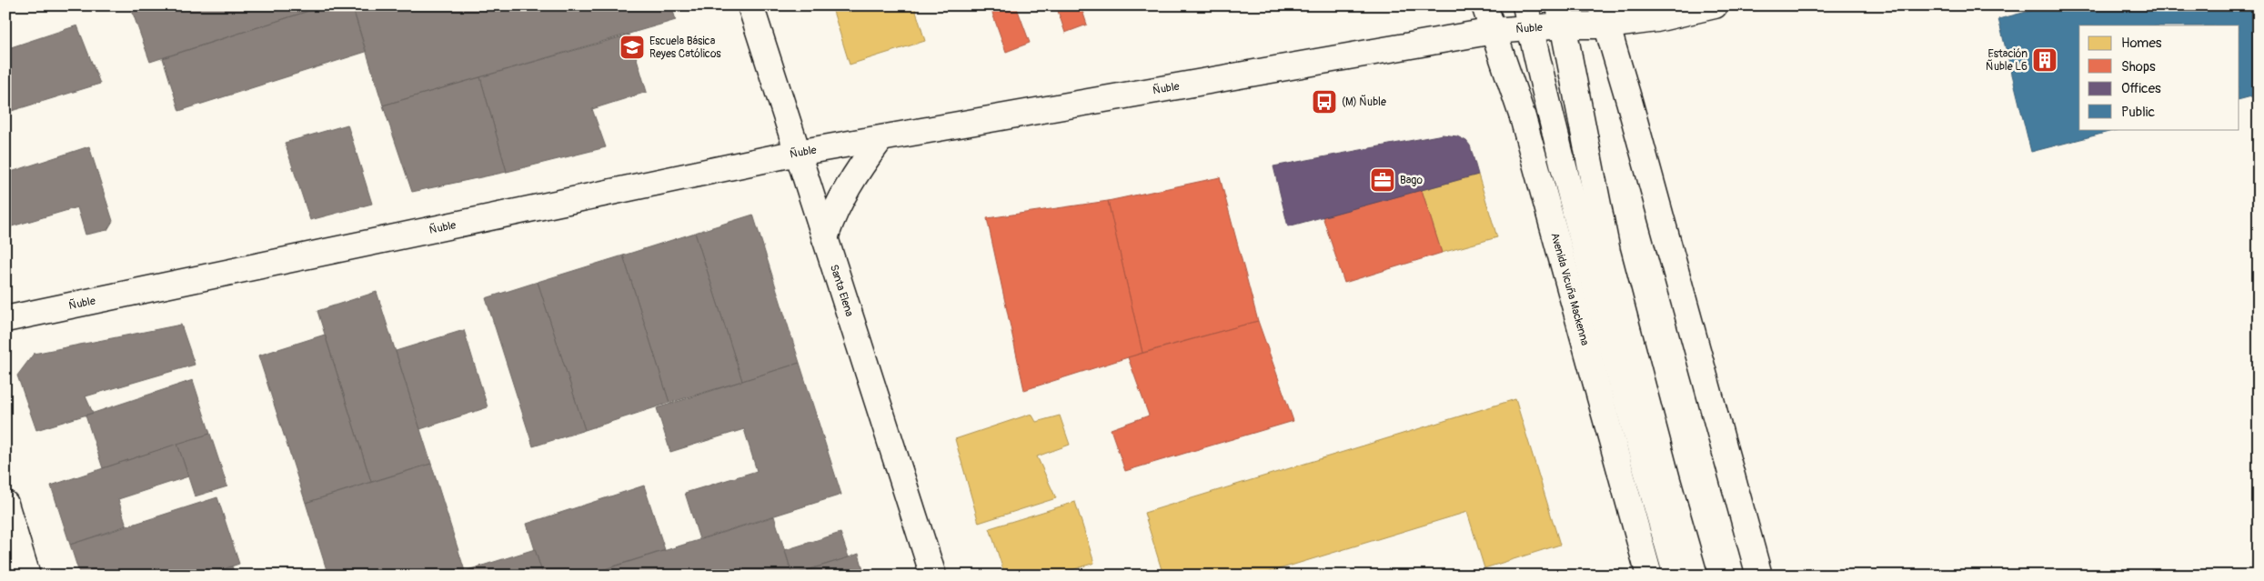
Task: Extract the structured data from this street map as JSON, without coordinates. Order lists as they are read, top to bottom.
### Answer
{
  "streets": {
    "main road": ["Ñuble", "Avenida Vicuña Mackenna", "Santa Elena"]
  },
  "crossings": [
    ["Ñuble", "Avenida Vicuña Mackenna"],
    ["Ñuble", "Santa Elena"]
  ],
  "places": {
    "school or university": ["Escuela Básica Reyes Católicos"],
    "building": ["Estación Ñuble L6"],
    "bus stop": ["(M) Ñuble"],
    "office": ["Bago"]
  },
  "legend": [
    "Homes",
    "Shops",
    "Offices",
    "Public"
  ]
}
